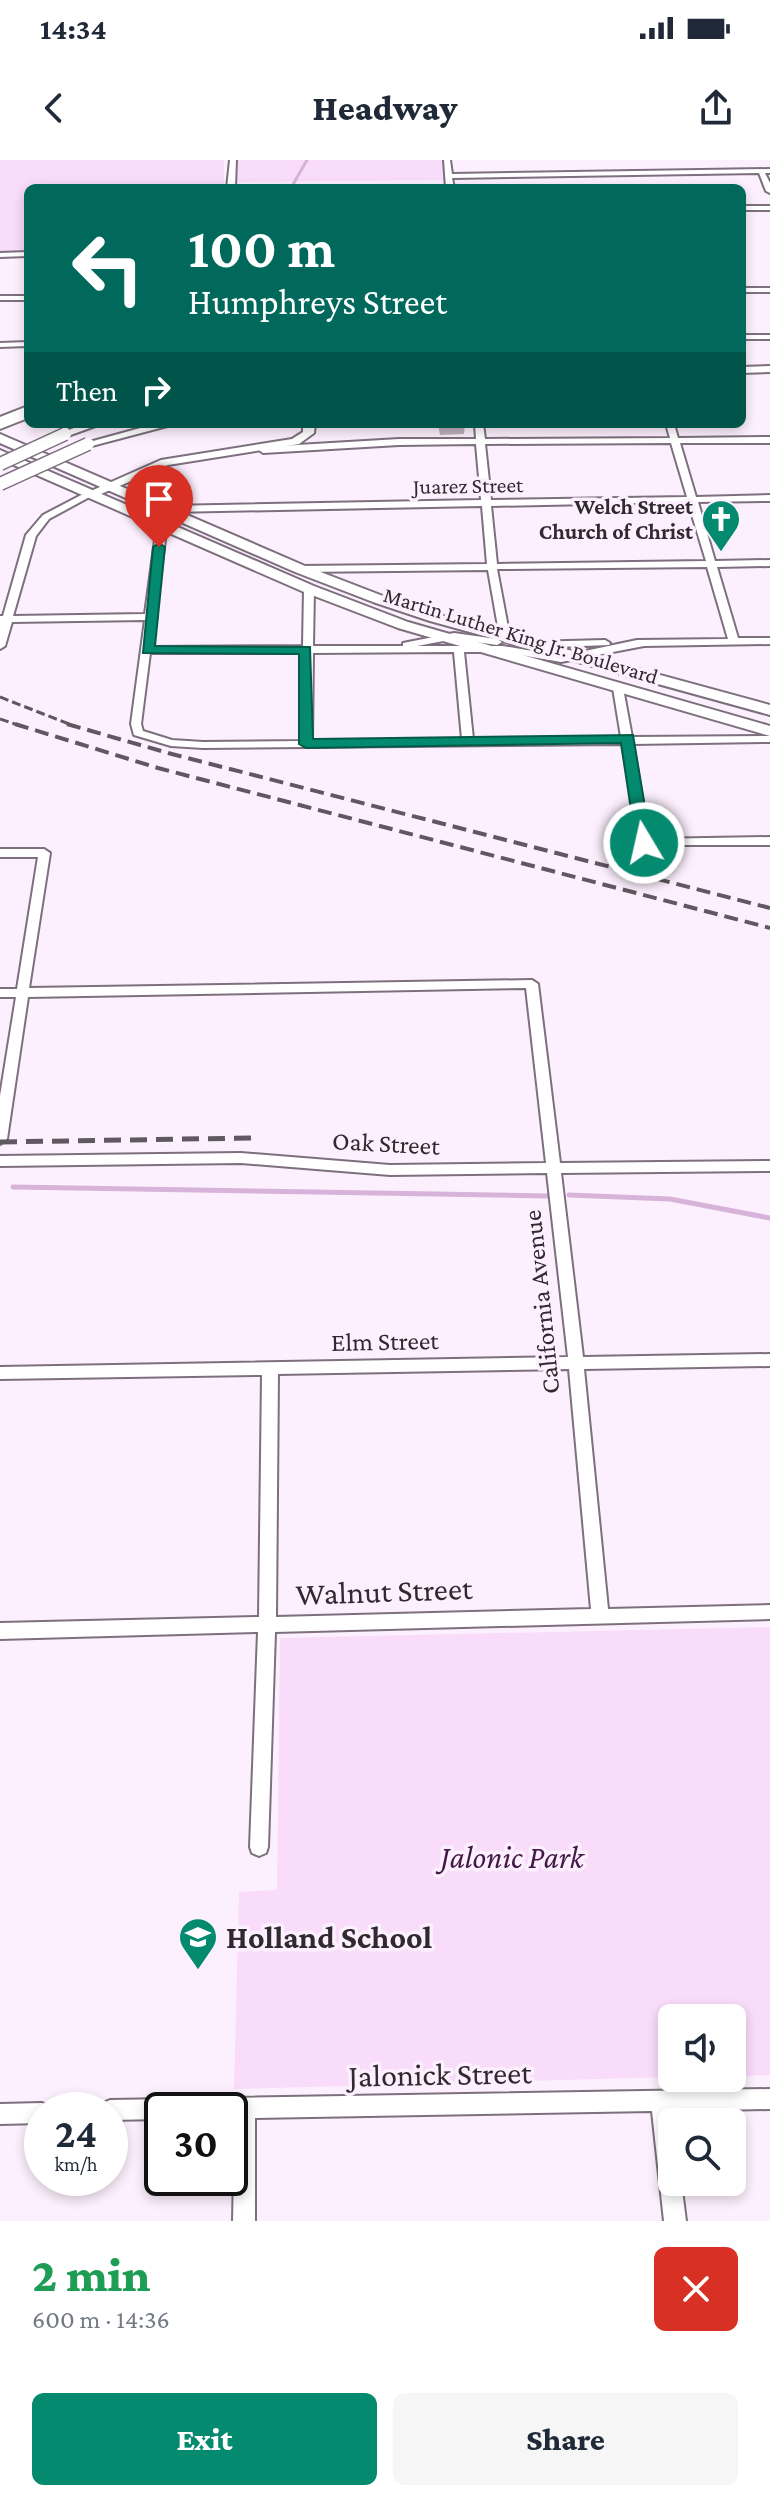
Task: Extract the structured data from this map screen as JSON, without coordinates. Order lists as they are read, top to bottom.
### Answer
{
  "streets": {
    "main road": ["Martin Luther King Jr. Boulevard"],
    "street": [
      "Juarez Street",
      "Oak Street",
      "California Avenue",
      "Elm Street",
      "Walnut Street",
      "Jalonick Street"
    ]
  },
  "crossings": [
    ["Juarez Street", "Martin Luther King Jr. Boulevard"],
    ["Oak Street", "California Avenue"],
    ["California Avenue", "Elm Street"],
    ["California Avenue", "Walnut Street"]
  ],
  "parks": ["Jalonic Park"],
  "places": {
    "church": ["Welch Street Church of Christ"],
    "school or university": ["Holland School"]
  },
  "page": {
    "status": "14:34",
    "header": "Headway",
    "turn": ["100 m", "Humphreys Street"],
    "then": "Then",
    "speed": "24 km/h",
    "limit": "30",
    "heading": ["2 min", "600 m · 14:36"],
    "buttons": ["Exit", "Share"]
  }
}
